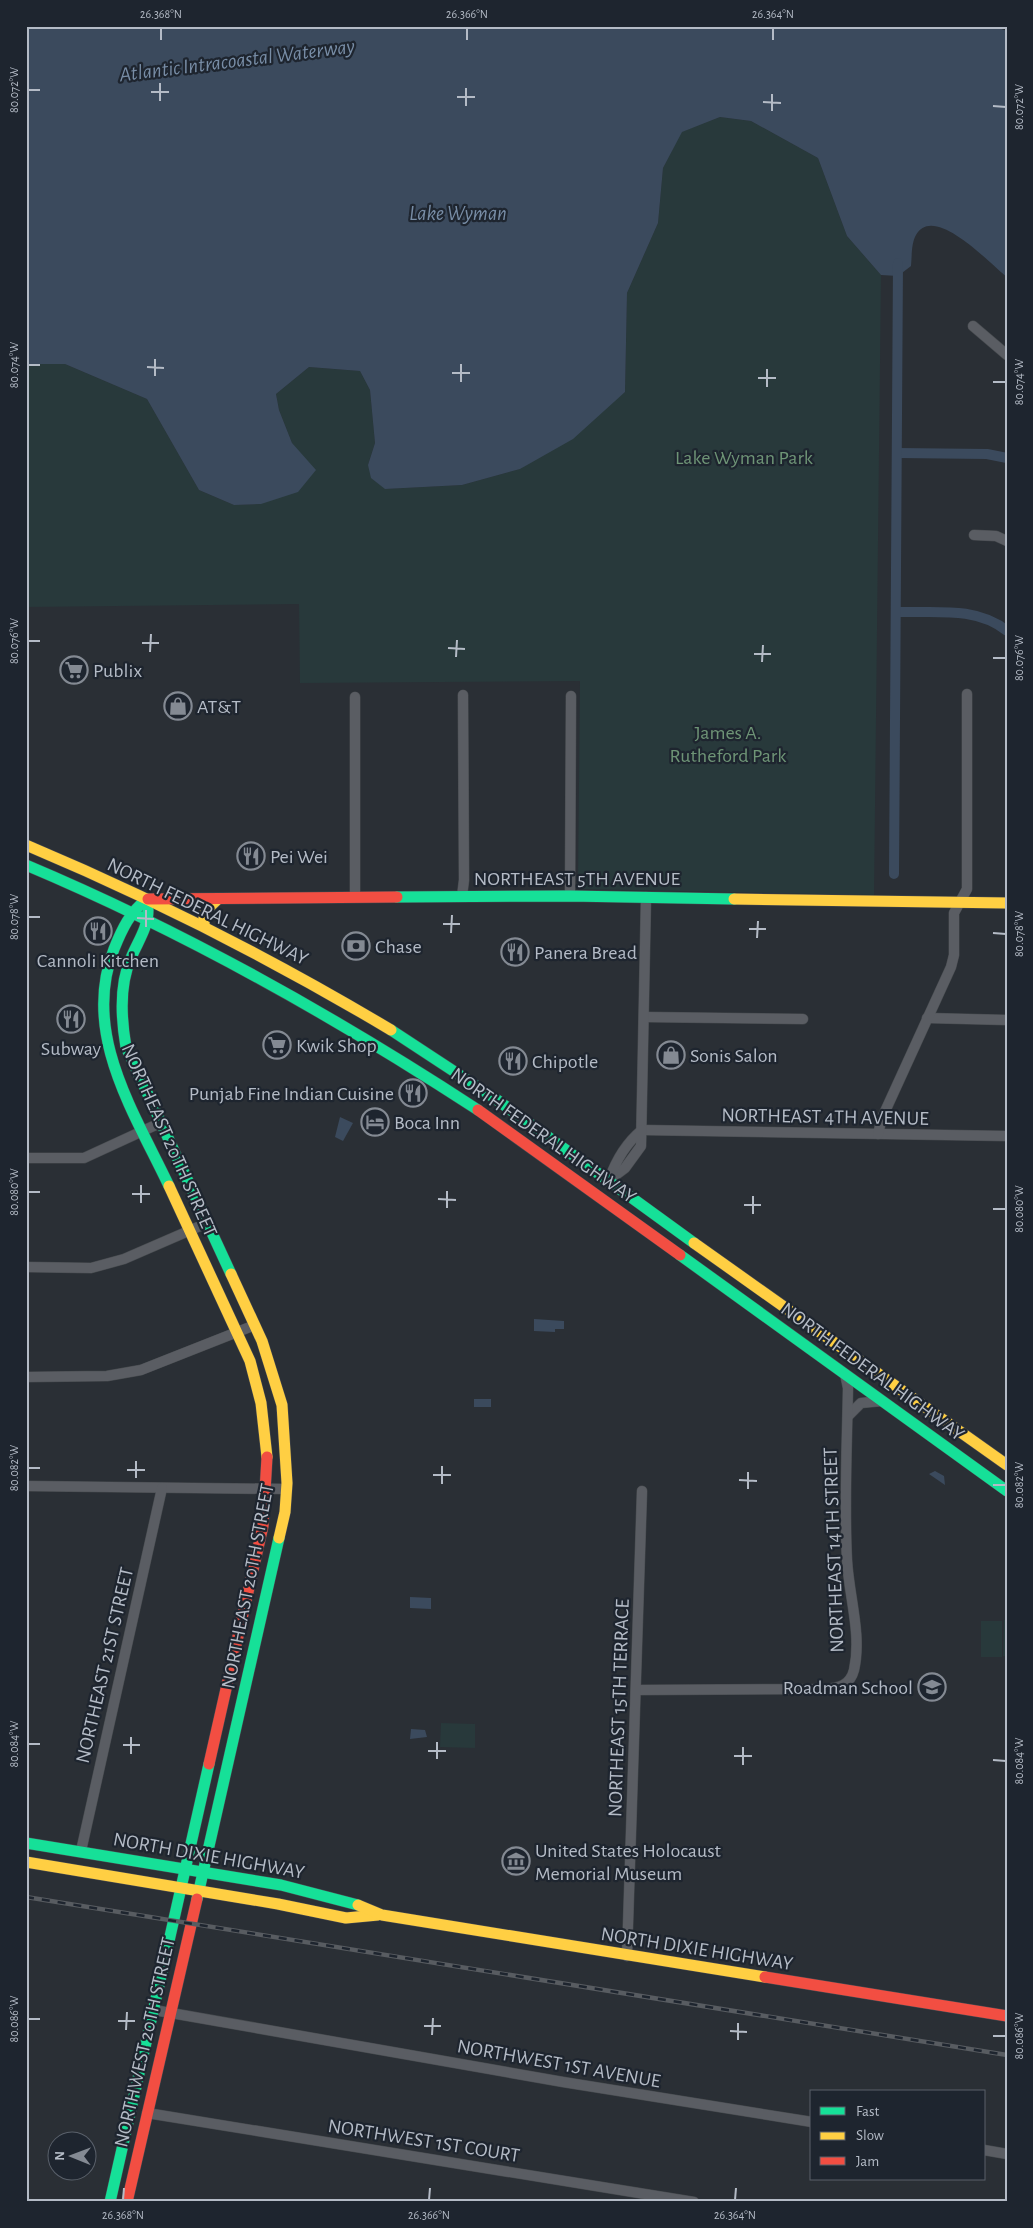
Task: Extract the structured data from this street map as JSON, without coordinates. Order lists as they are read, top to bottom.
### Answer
{
  "streets": {
    "main road": [
      "NORTHEAST 5TH AVENUE",
      "NORTH FEDERAL HIGHWAY",
      "NORTHEAST 20TH STREET",
      "NORTH DIXIE HIGHWAY",
      "NORTHWEST 20TH STREET"
    ],
    "street": [
      "NORTHEAST 4TH AVENUE",
      "NORTHEAST 14TH STREET",
      "NORTHEAST 21ST STREET",
      "NORTHEAST 15TH TERRACE",
      "NORTHWEST 1ST AVENUE",
      "NORTHWEST 1ST COURT"
    ]
  },
  "crossings": [
    ["NORTHEAST 5TH AVENUE", "NORTH FEDERAL HIGHWAY"],
    ["NORTH FEDERAL HIGHWAY", "NORTHEAST 20TH STREET"],
    ["NORTH FEDERAL HIGHWAY", "NORTHEAST 14TH STREET"],
    ["NORTHEAST 20TH STREET", "NORTH DIXIE HIGHWAY"],
    ["NORTHEAST 20TH STREET", "NORTHWEST 20TH STREET"],
    ["NORTHEAST 14TH STREET", "NORTHEAST 15TH TERRACE"],
    ["NORTHEAST 21ST STREET", "NORTH DIXIE HIGHWAY"],
    ["NORTHEAST 15TH TERRACE", "NORTH DIXIE HIGHWAY"],
    ["NORTH DIXIE HIGHWAY", "NORTHWEST 20TH STREET"],
    ["NORTHWEST 20TH STREET", "NORTHWEST 1ST AVENUE"],
    ["NORTHWEST 20TH STREET", "NORTHWEST 1ST COURT"]
  ],
  "water": ["Atlantic Intracoastal Waterway", "Lake Wyman"],
  "parks": ["Lake Wyman Park", "James A. Rutheford Park"],
  "places": {
    "supermarket": ["Publix", "Kwik Shop"],
    "shop": ["AT&T", "Sonis Salon"],
    "restaurant": [
      "Pei Wei",
      "Cannoli Kitchen",
      "Panera Bread",
      "Subway",
      "Chipotle",
      "Punjab Fine Indian Cuisine"
    ],
    "bank": ["Chase"],
    "hotel": ["Boca Inn"],
    "school or university": ["Roadman School"],
    "museum": ["United States Holocaust Memorial Museum"]
  },
  "legend": ["Fast", "Slow", "Jam"],
  "north": "left",
  "coordinates": [
    "26.368°N",
    "26.366°N",
    "26.364°N",
    "80.072°W",
    "80.074°W",
    "80.076°W",
    "80.078°W",
    "80.080°W",
    "80.082°W",
    "80.084°W",
    "80.086°W"
  ]
}
